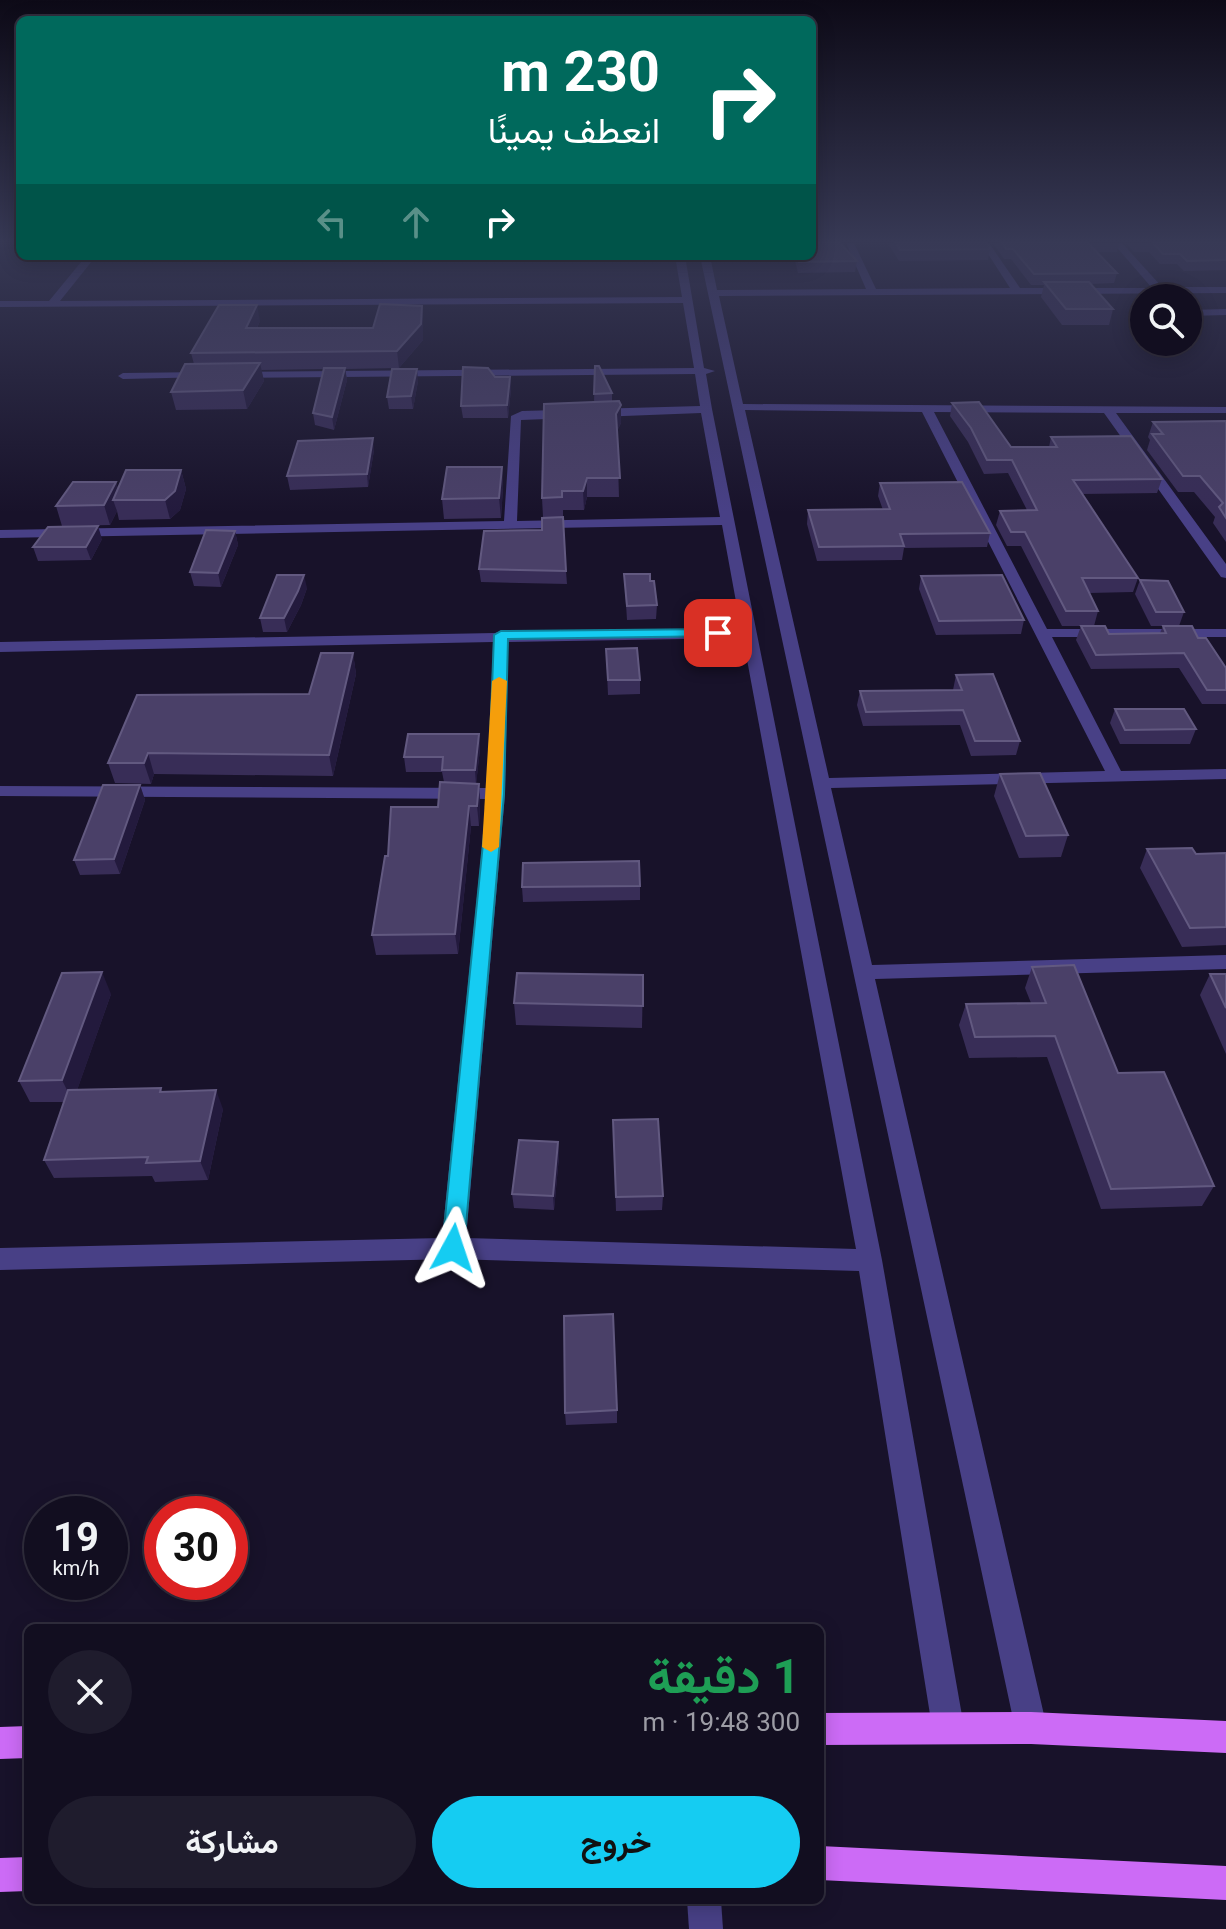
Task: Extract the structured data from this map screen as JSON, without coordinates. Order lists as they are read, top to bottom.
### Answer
{
  "page": {
    "turn": ["230 m", "انعطف يمينًا"],
    "speed": "19 km/h",
    "limit": "30",
    "heading": ["1 دقيقة", "300 m · 19:48"],
    "buttons": ["خروج", "مشاركة"]
  }
}
